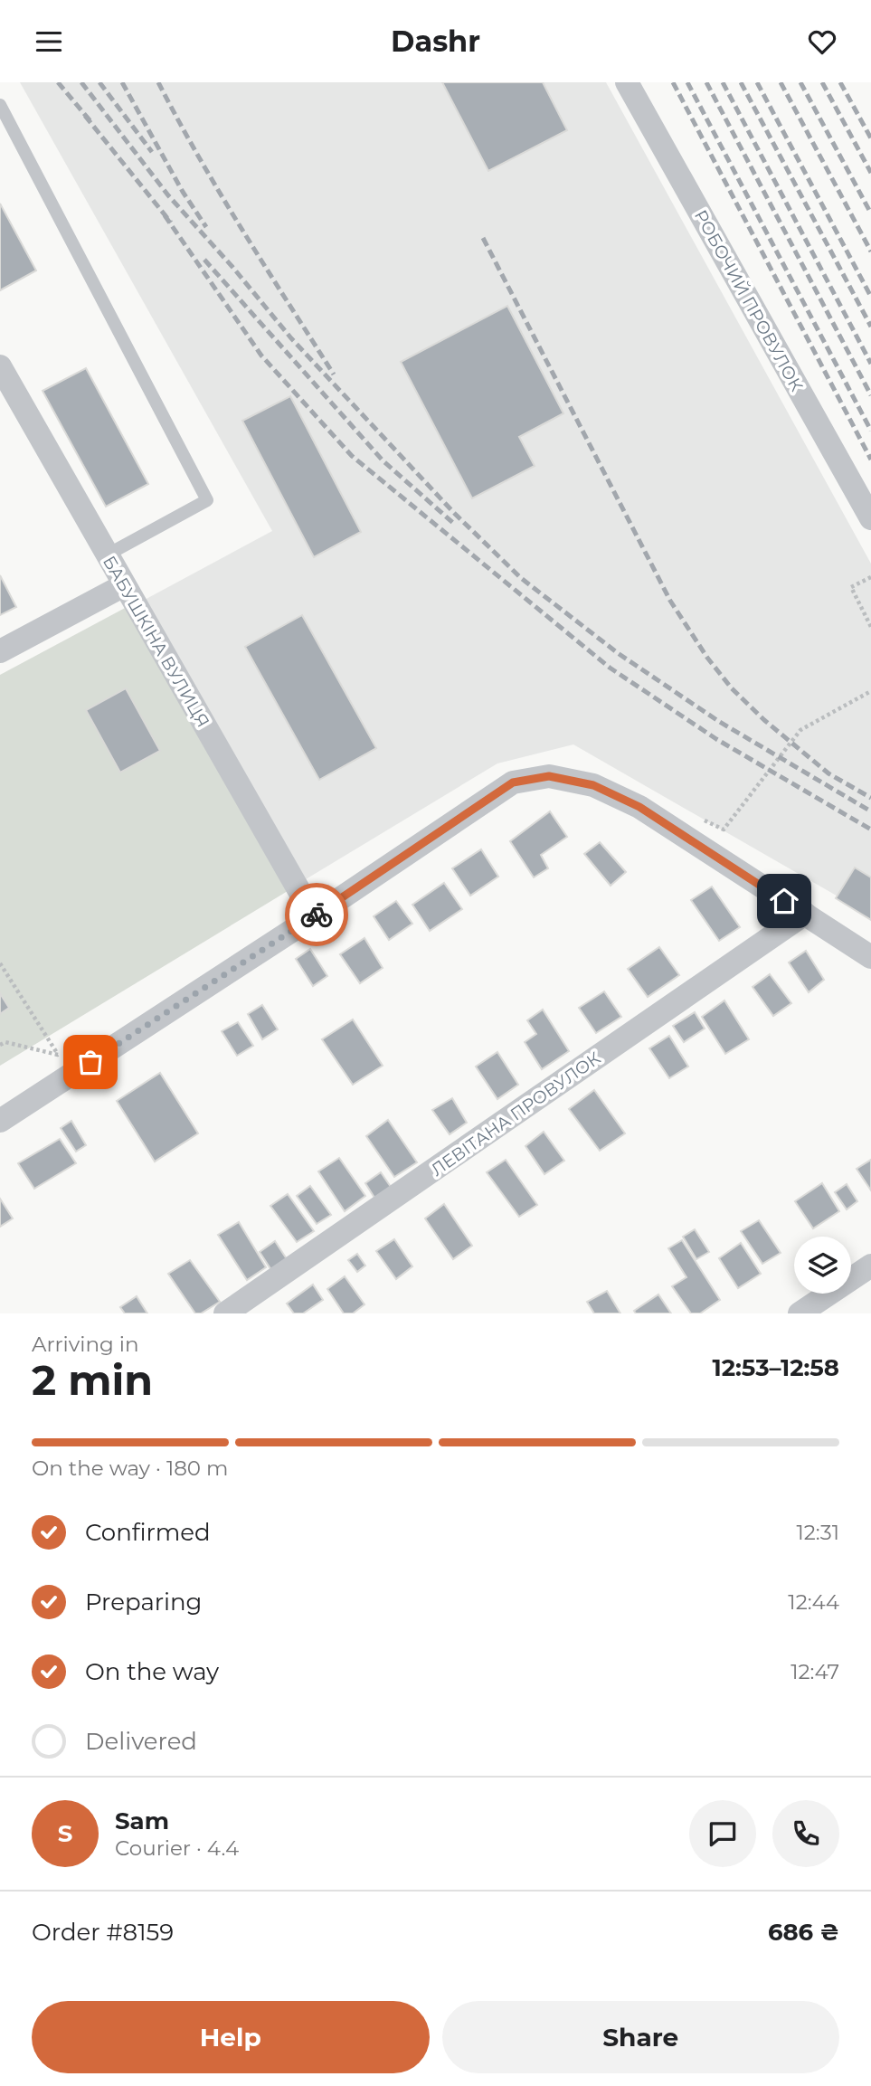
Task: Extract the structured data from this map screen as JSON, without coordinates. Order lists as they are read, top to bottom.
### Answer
{
  "streets": {
    "street": ["РОБОЧИЙ ПРОВУЛОК", "БАБУШКІНА ВУЛИЦЯ", "ЛЕВІТАНА ПРОВУЛОК"]
  },
  "page": {
    "header": "Dashr",
    "heading": ["2 min", "Arriving in", "12:53–12:58"],
    "panel": [
      "Sam",
      "Courier · 4.4",
      "Order #8159",
      "686 ₴"
    ],
    "bar": "On the way · 180 m",
    "list": [
      ["Confirmed", "12:31"],
      ["Preparing", "12:44"],
      ["On the way", "12:47"],
      "Delivered"
    ],
    "round": "S",
    "buttons": ["Help", "Share"]
  }
}
